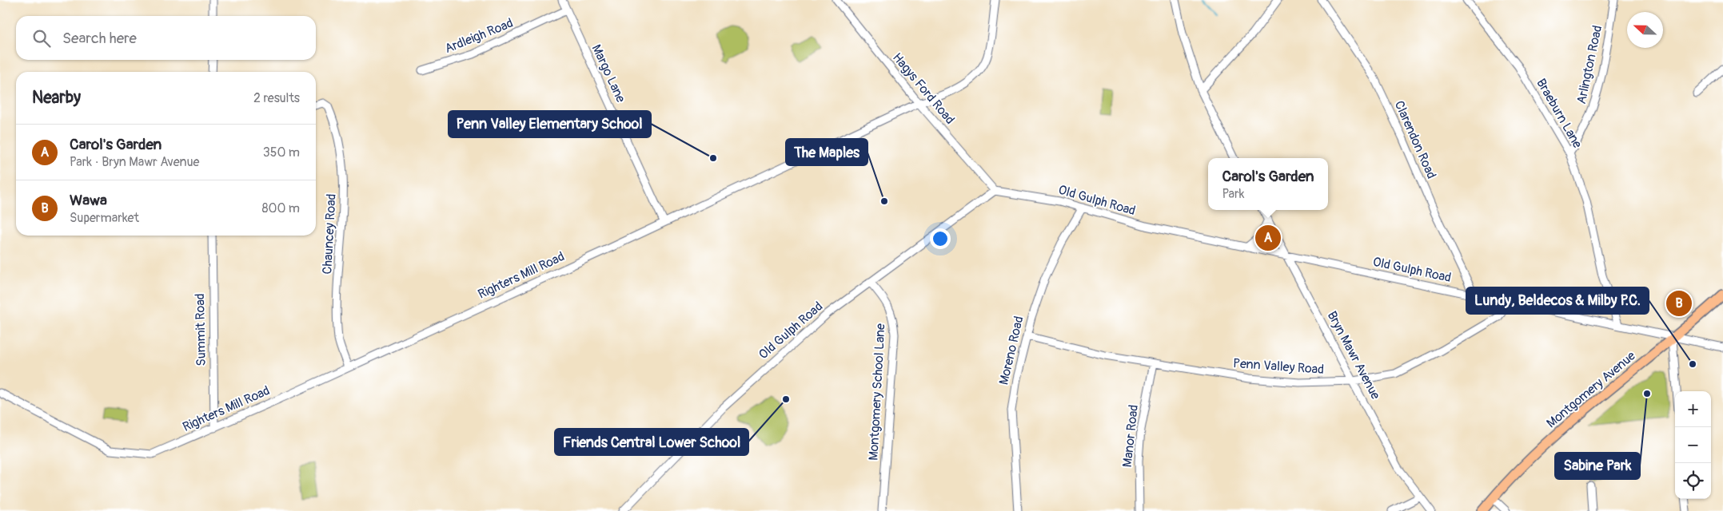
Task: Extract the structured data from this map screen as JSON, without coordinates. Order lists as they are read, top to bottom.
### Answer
{
  "streets": {
    "main road": ["Montgomery Avenue"],
    "street": [
      "Ardleigh Road",
      "Arlington Road",
      "Margo Lane",
      "Hagys Ford Road",
      "Braeburn Lane",
      "Clarendon Road",
      "Old Gulph Road",
      "Chauncey Road",
      "Righters Mill Road",
      "Summit Road",
      "Moreno Road",
      "Bryn Mawr Avenue",
      "Penn Valley Road",
      "Montgomery School Lane",
      "Manor Road"
    ]
  },
  "crossings": [
    ["Ardleigh Road", "Margo Lane"],
    ["Arlington Road", "Braeburn Lane"],
    ["Margo Lane", "Righters Mill Road"],
    ["Hagys Ford Road", "Old Gulph Road"],
    ["Hagys Ford Road", "Righters Mill Road"],
    ["Braeburn Lane", "Old Gulph Road"],
    ["Clarendon Road", "Old Gulph Road"],
    ["Old Gulph Road", "Moreno Road"],
    ["Old Gulph Road", "Bryn Mawr Avenue"],
    ["Old Gulph Road", "Penn Valley Road"],
    ["Old Gulph Road", "Montgomery Avenue"],
    ["Old Gulph Road", "Montgomery School Lane"],
    ["Chauncey Road", "Righters Mill Road"],
    ["Righters Mill Road", "Summit Road"],
    ["Moreno Road", "Penn Valley Road"],
    ["Bryn Mawr Avenue", "Penn Valley Road"],
    ["Penn Valley Road", "Manor Road"]
  ],
  "places": [
    "Penn Valley Elementary School",
    "The Maples",
    "Lundy, Beldecos & Milby P.C.",
    "Sabine Park",
    "Friends Central Lower School"
  ],
  "north": "left",
  "page": {
    "search": "Search here",
    "heading": ["Nearby", "2 results"],
    "list": [
      {
        "mark": "A",
        "name": "Carol's Garden",
        "note": "Park · Bryn Mawr Avenue",
        "value": "350 m"
      },
      {
        "mark": "B",
        "name": "Wawa",
        "note": "Supermarket",
        "value": "800 m"
      }
    ],
    "popup": ["Carol's Garden", "Park"],
    "pins": ["A", "B"],
    "map_buttons": ["+", "−"]
  }
}
